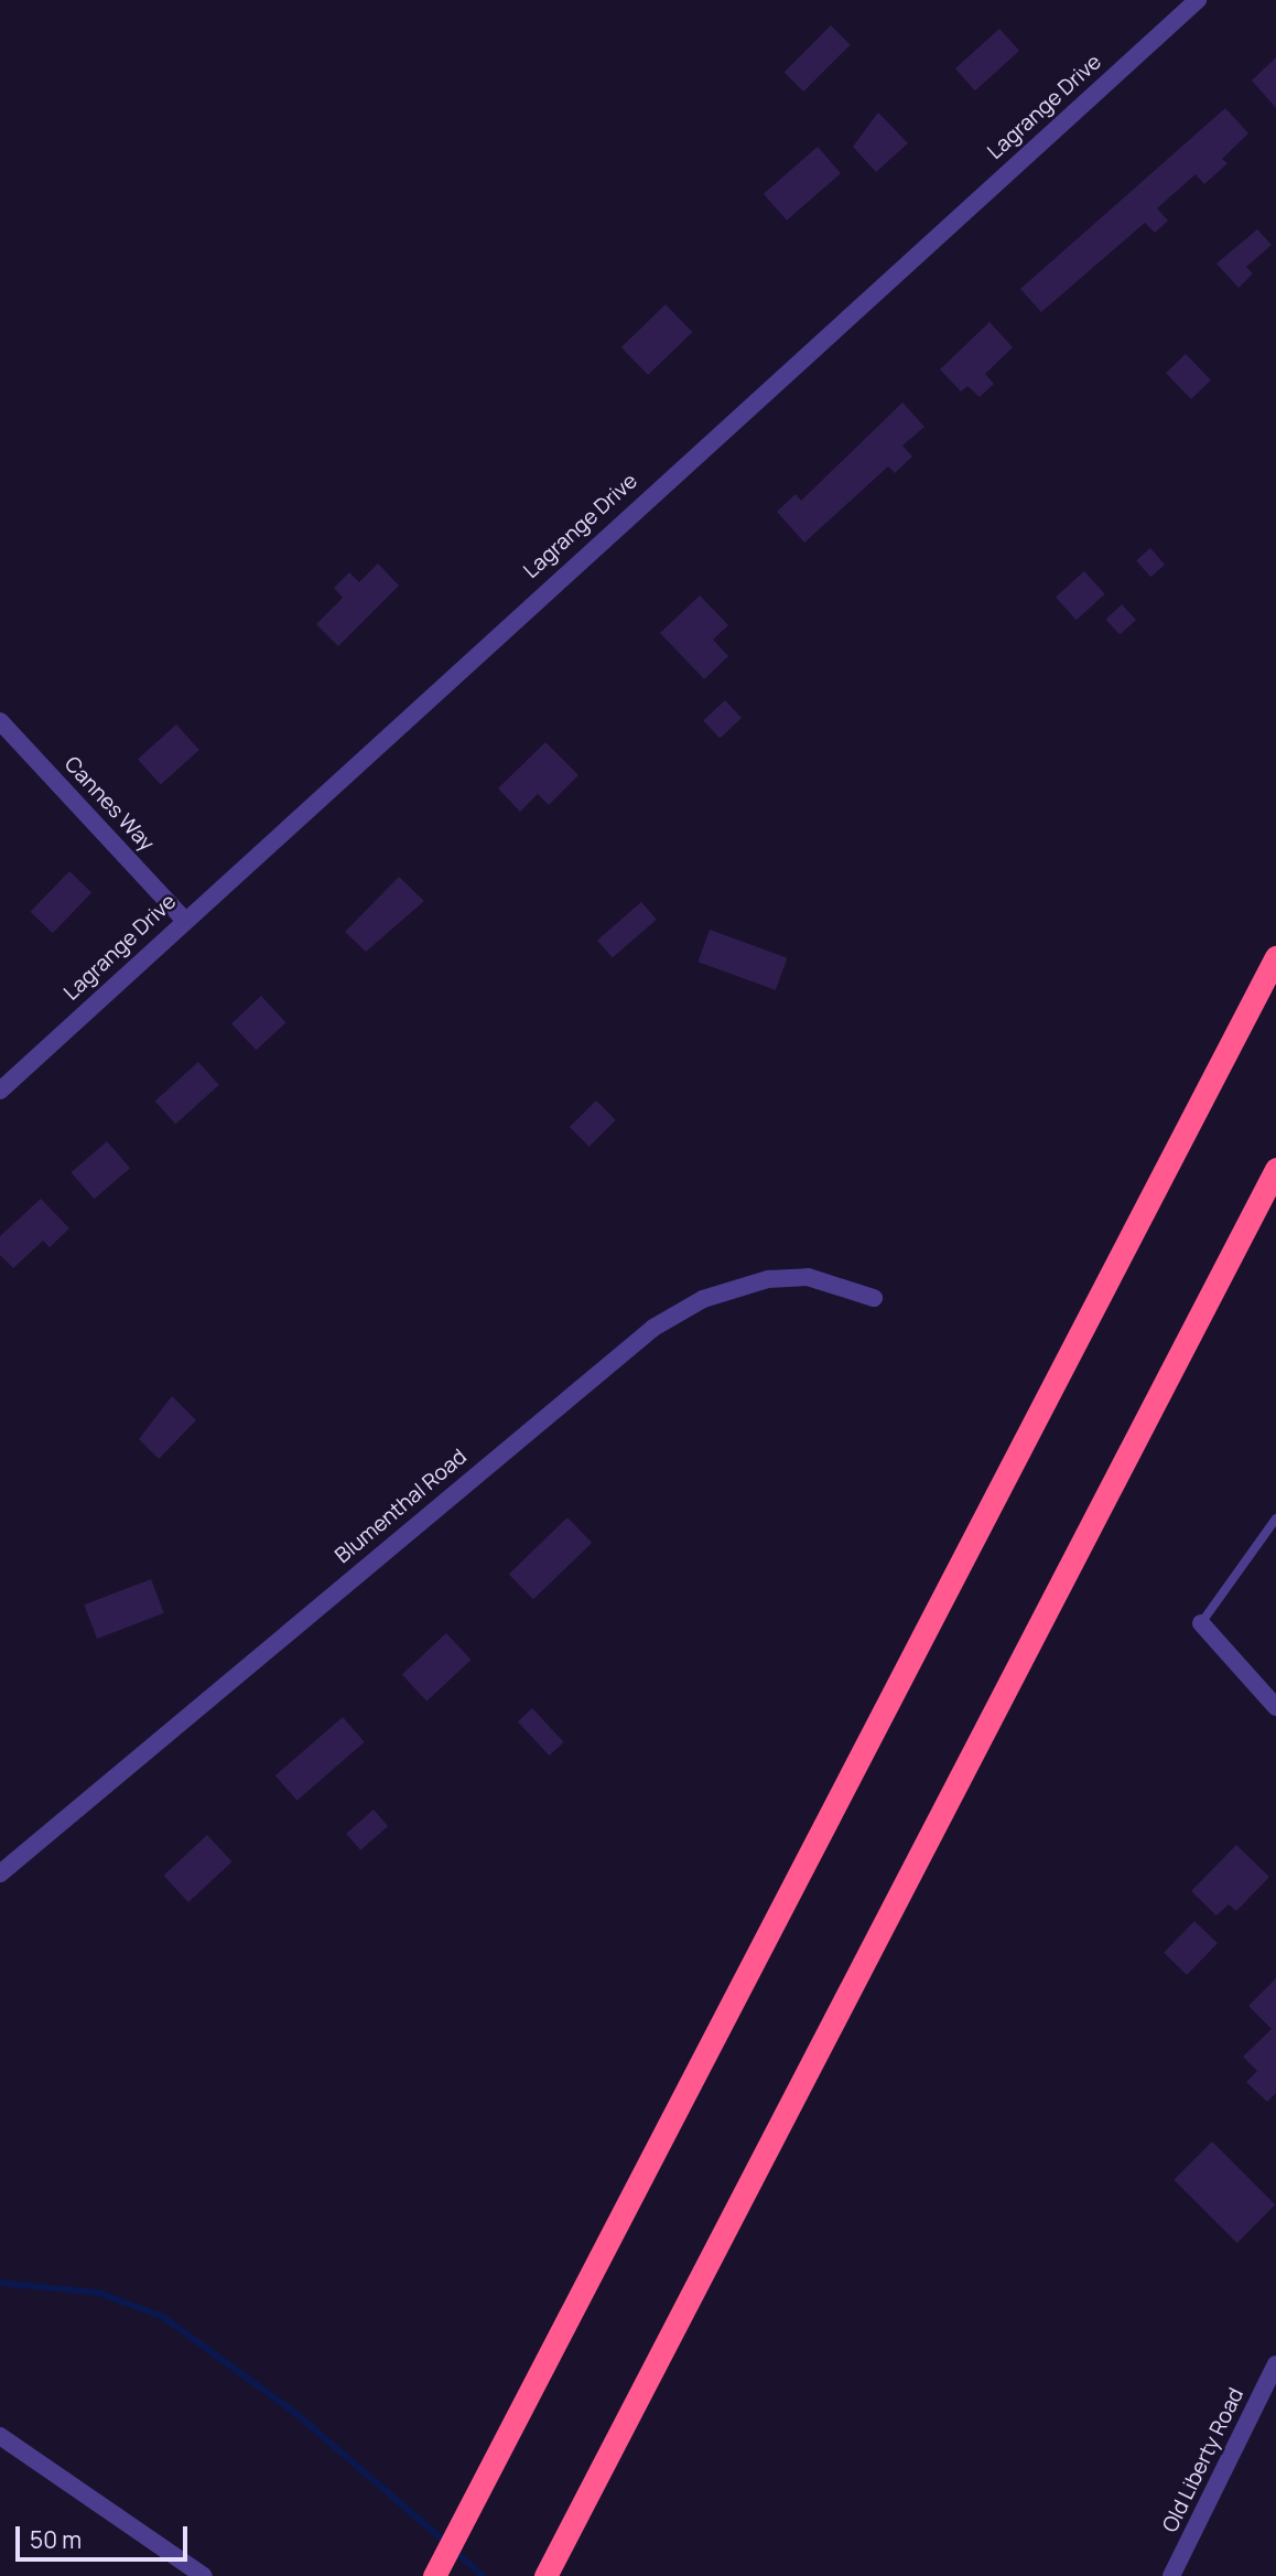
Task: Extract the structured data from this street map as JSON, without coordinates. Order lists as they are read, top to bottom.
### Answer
{
  "streets": {
    "street": [
      "Lagrange Drive",
      "Cannes Way",
      "Blumenthal Road",
      "Old Liberty Road"
    ]
  },
  "crossings": [
    ["Lagrange Drive", "Cannes Way"]
  ],
  "scale_bar": "50 m"
}
